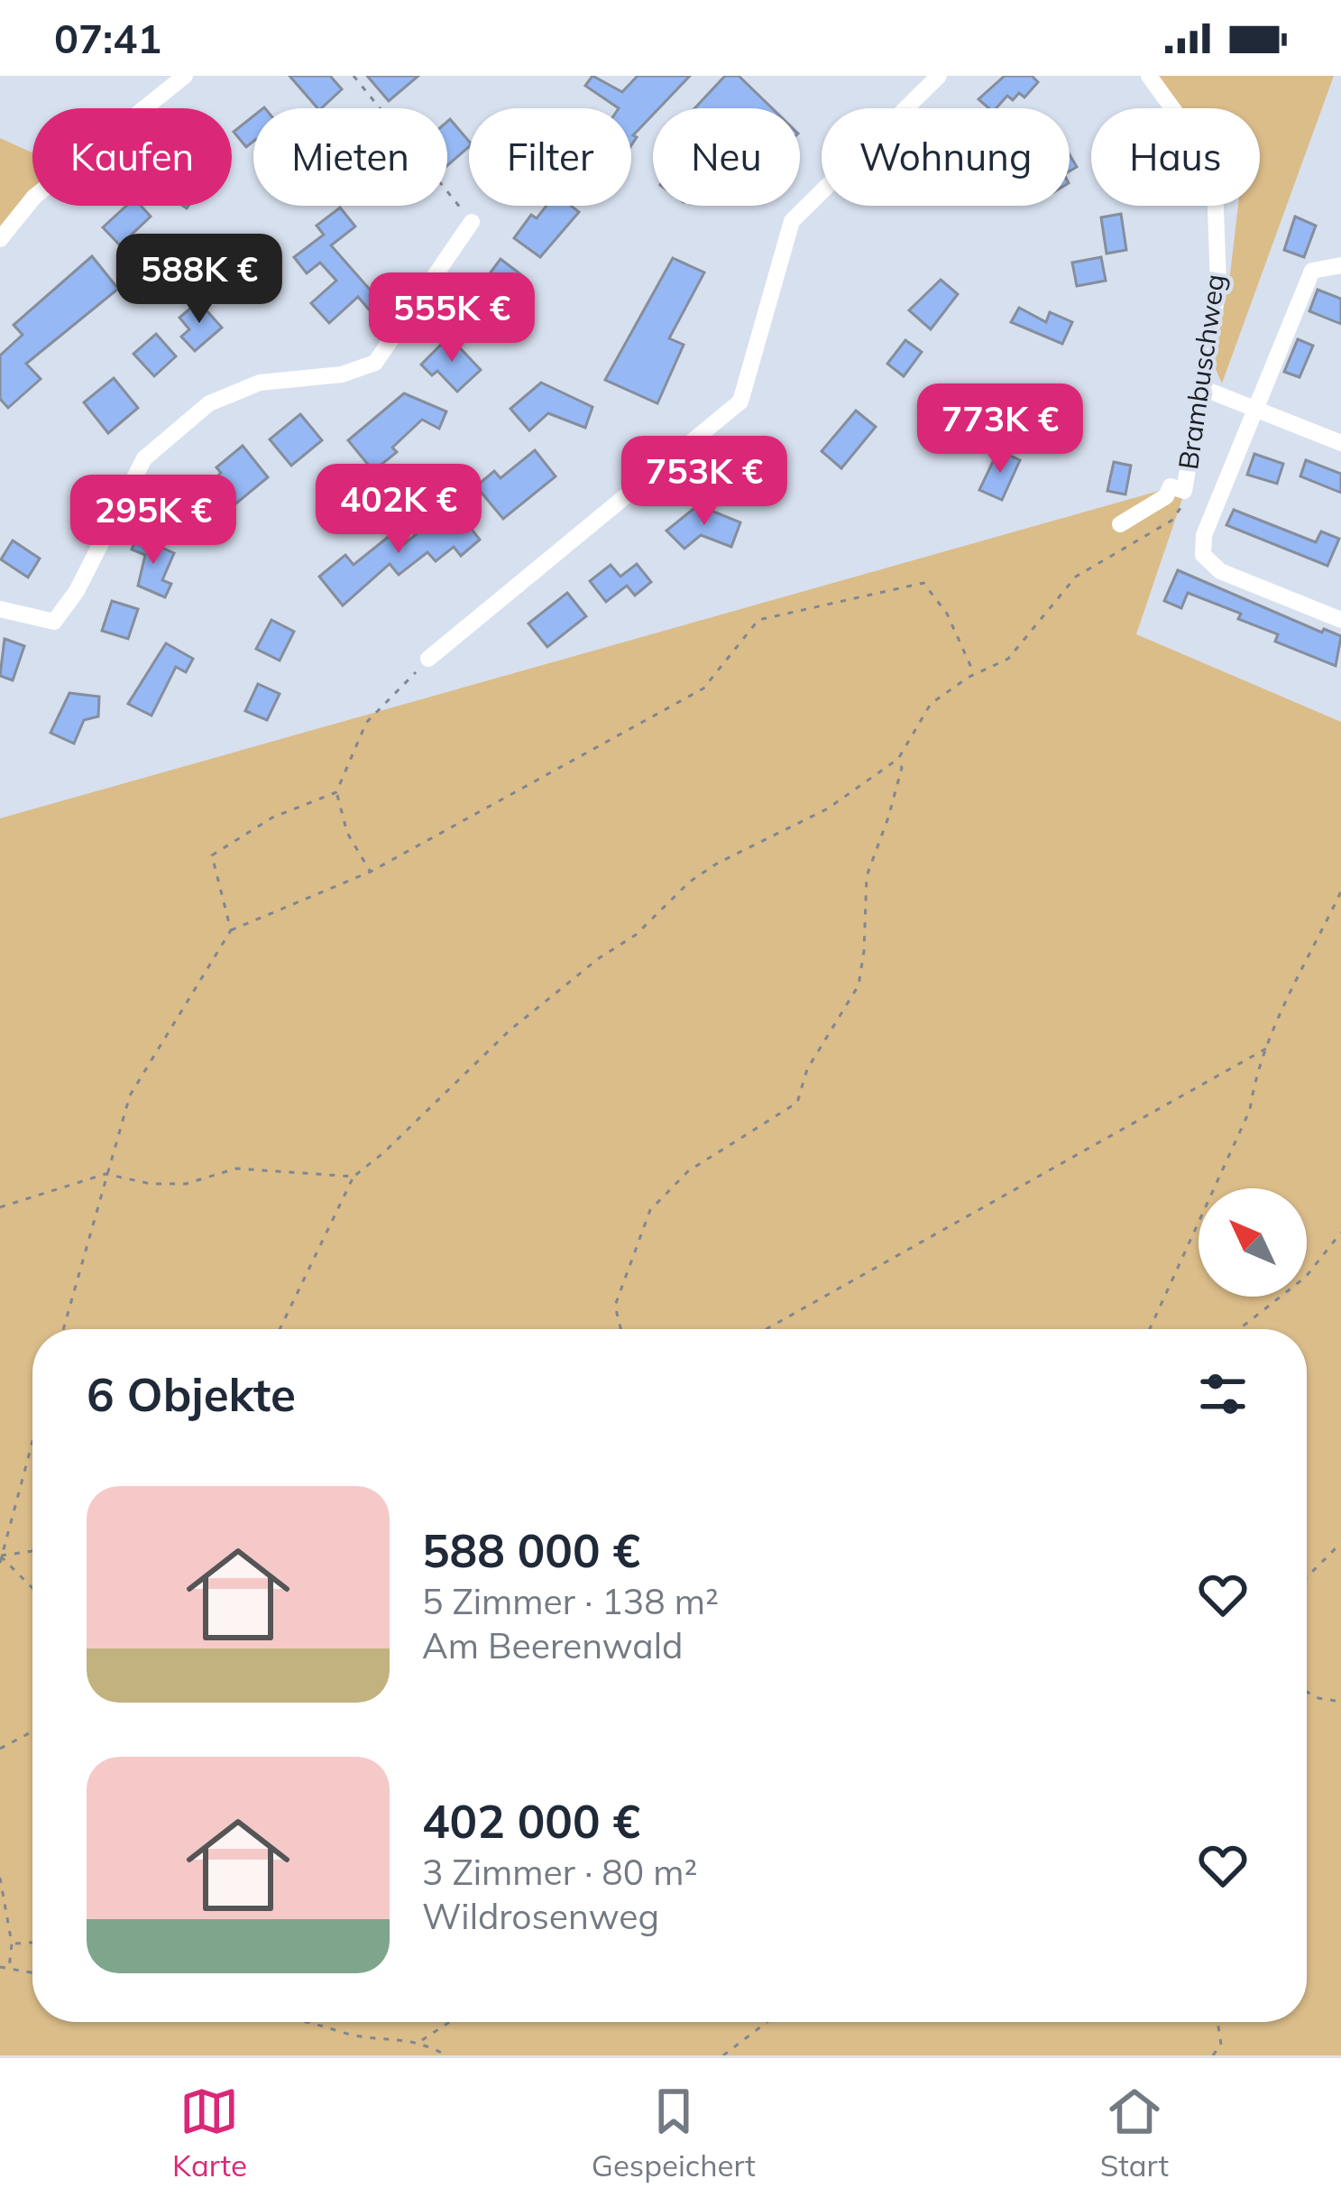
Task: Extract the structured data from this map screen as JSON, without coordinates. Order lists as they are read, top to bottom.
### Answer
{
  "streets": {
    "street": ["Brambuschweg"]
  },
  "north": "top left",
  "page": {
    "status": "07:41",
    "chip": [
      "Kaufen",
      "Mieten",
      "Filter",
      "Neu",
      "Wohnung",
      "Haus"
    ],
    "price": [
      "588K €",
      "555K €",
      "773K €",
      "753K €",
      "402K €",
      "295K €"
    ],
    "heading": "6 Objekte",
    "list": [
      {
        "name": "588 000 €",
        "note": "5 Zimmer · 138 m² · Am Beerenwald"
      },
      {
        "name": "402 000 €",
        "note": "3 Zimmer · 80 m² · Wildrosenweg"
      }
    ],
    "tabs": ["Karte", "Gespeichert", "Start"]
  }
}
